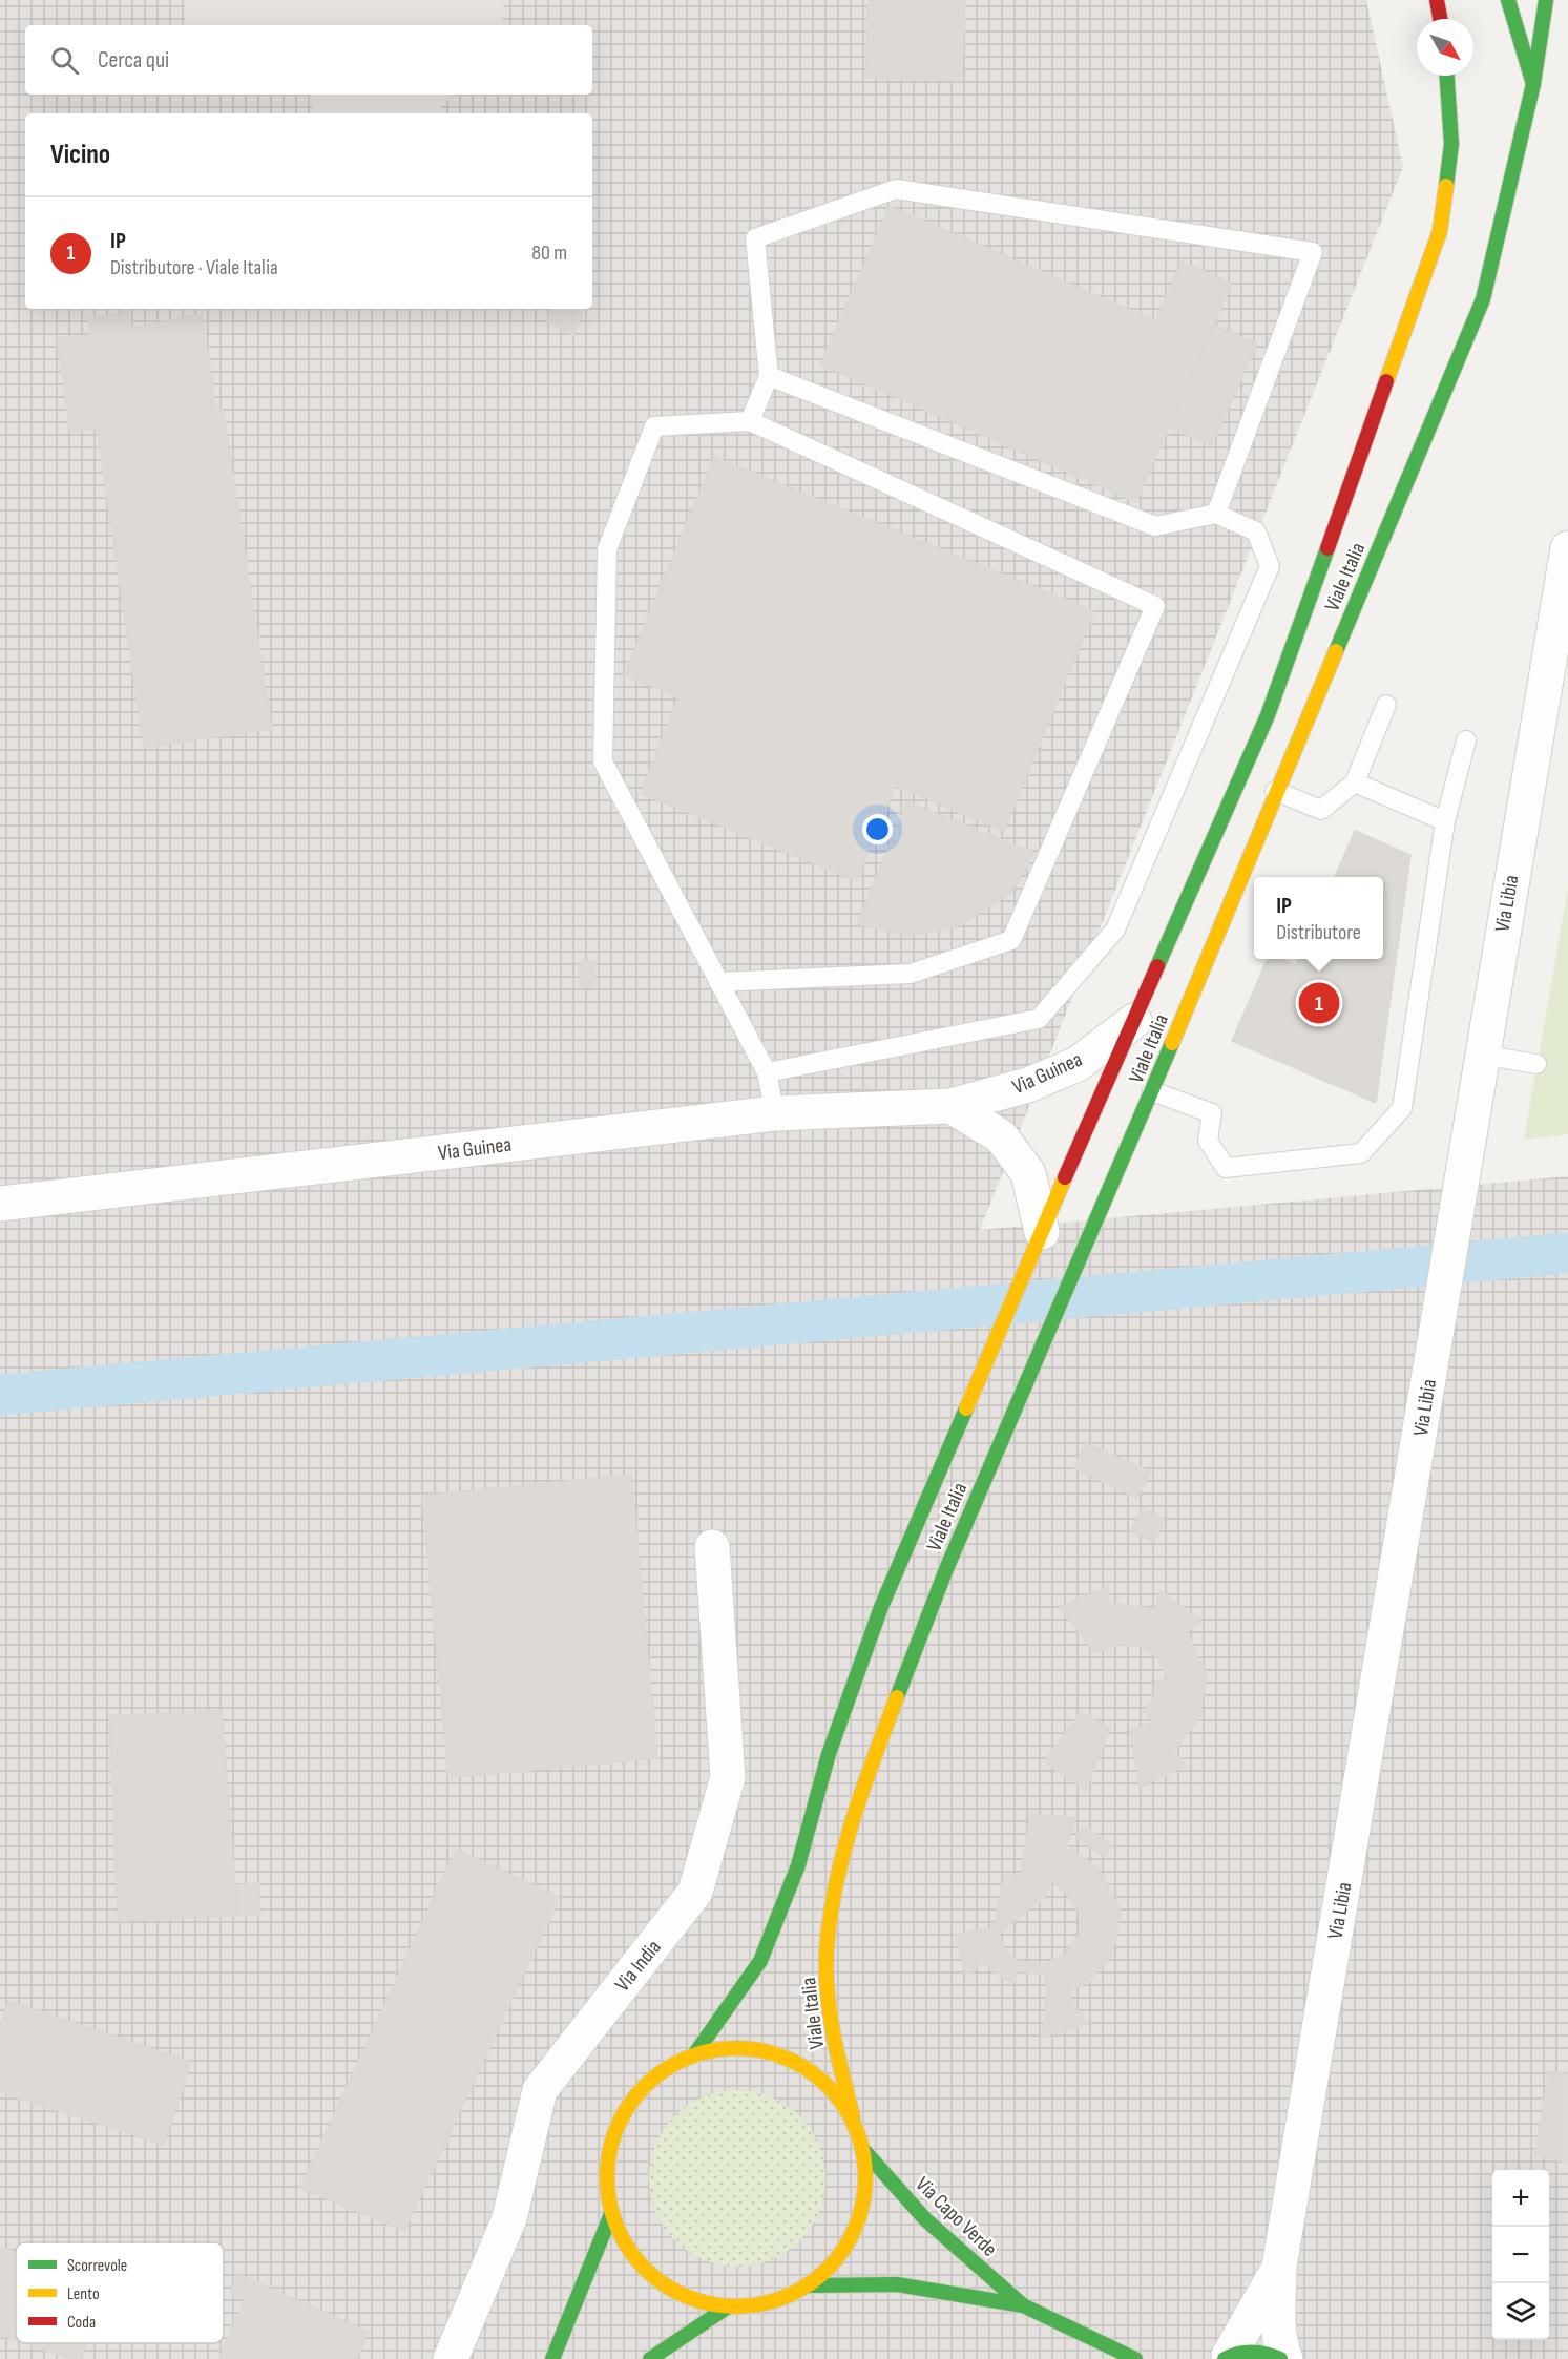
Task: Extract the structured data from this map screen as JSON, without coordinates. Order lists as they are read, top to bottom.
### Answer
{
  "streets": {
    "main road": ["Viale Italia", "Via Capo Verde"],
    "street": ["Via Libia", "Via Guinea", "Via India"]
  },
  "crossings": [
    ["Viale Italia", "Via Guinea"]
  ],
  "legend": ["Scorrevole", "Lento", "Coda"],
  "north": "bottom right",
  "page": {
    "search": "Cerca qui",
    "heading": "Vicino",
    "list": [
      {
        "mark": "1",
        "name": "IP",
        "note": "Distributore · Viale Italia",
        "value": "80 m"
      }
    ],
    "popup": ["IP", "Distributore"],
    "pins": "1",
    "map_buttons": ["+", "−"]
  }
}
